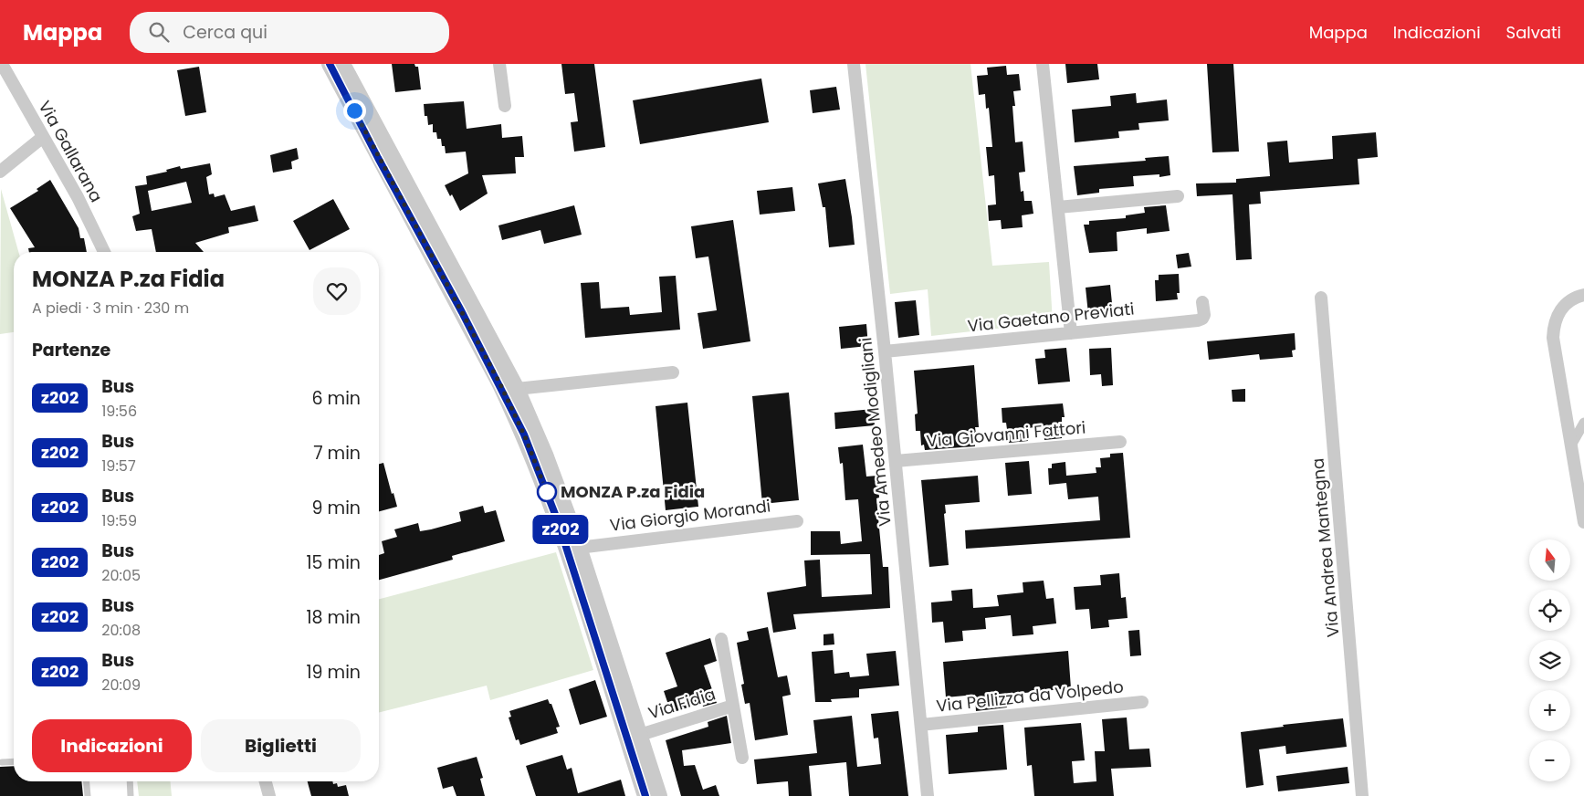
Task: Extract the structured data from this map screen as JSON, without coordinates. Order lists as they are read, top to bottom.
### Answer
{
  "streets": {
    "street": [
      "Via Gallarana",
      "Via Gaetano Previati",
      "Via Amedeo Modigliani",
      "Via Giovanni Fattori",
      "Via Giorgio Morandi",
      "Via Andrea Mantegna",
      "Via Pellizza da Volpedo",
      "Via Fidia"
    ]
  },
  "crossings": [
    ["Via Gaetano Previati", "Via Amedeo Modigliani"],
    ["Via Amedeo Modigliani", "Via Giovanni Fattori"],
    ["Via Amedeo Modigliani", "Via Pellizza da Volpedo"]
  ],
  "places": ["MONZA P.za Fidia"],
  "lines": ["bus line z202"],
  "north": "top",
  "page": {
    "header": "Mappa",
    "search": "Cerca qui",
    "nav": ["Mappa", "Indicazioni", "Salvati"],
    "on_map": "z202",
    "heading": [
      ["MONZA P.za Fidia", "A piedi · 3 min · 230 m"],
      "Partenze"
    ],
    "list": [
      {
        "mark": "z202",
        "name": "Bus",
        "note": "19:56",
        "value": "6 min"
      },
      {
        "mark": "z202",
        "name": "Bus",
        "note": "19:57",
        "value": "7 min"
      },
      {
        "mark": "z202",
        "name": "Bus",
        "note": "19:59",
        "value": "9 min"
      },
      {
        "mark": "z202",
        "name": "Bus",
        "note": "20:05",
        "value": "15 min"
      },
      {
        "mark": "z202",
        "name": "Bus",
        "note": "20:08",
        "value": "18 min"
      },
      {
        "mark": "z202",
        "name": "Bus",
        "note": "20:09",
        "value": "19 min"
      }
    ],
    "map_buttons": ["+", "−"],
    "buttons": ["Indicazioni", "Biglietti"]
  }
}
